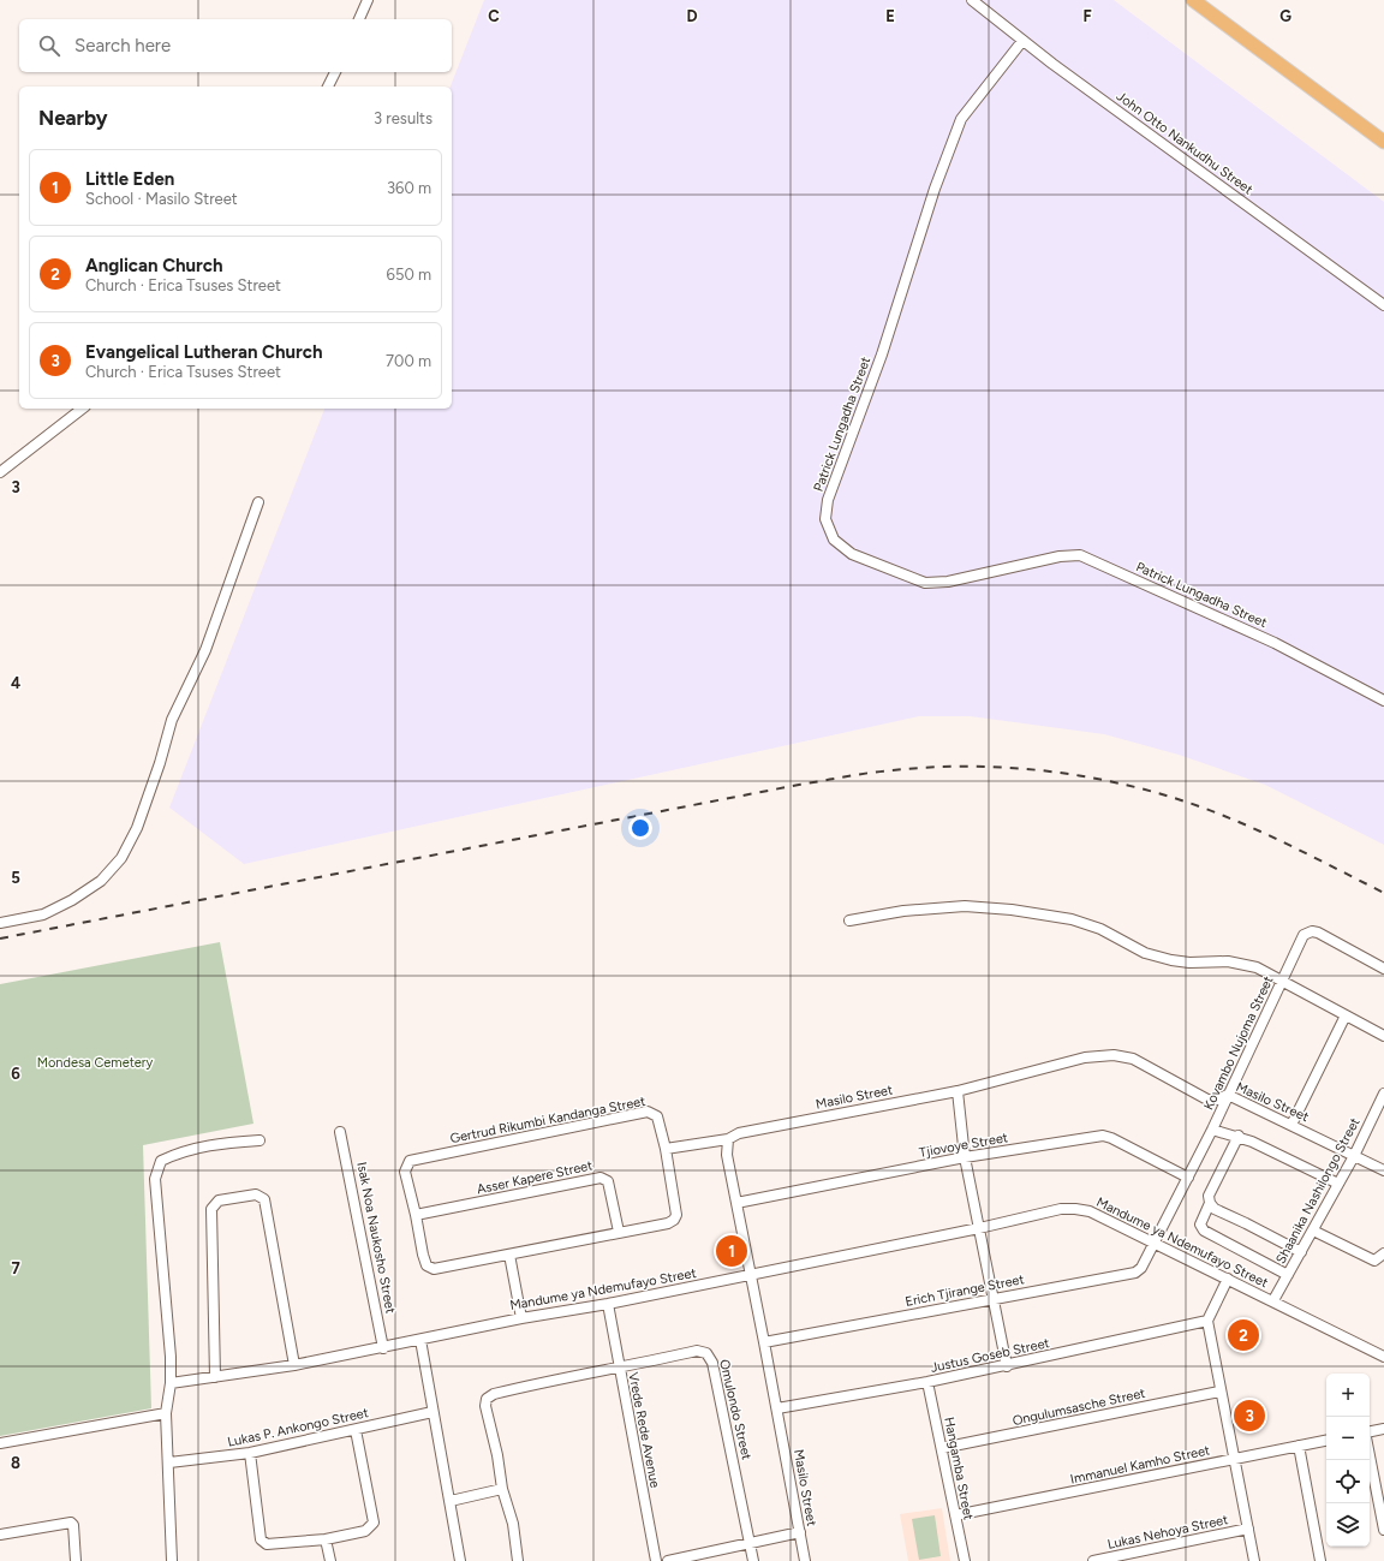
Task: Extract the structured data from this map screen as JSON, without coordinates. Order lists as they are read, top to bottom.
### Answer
{
  "streets": {
    "street": [
      "John Otto Nankudhu Street",
      "Patrick Lungadha Street",
      "Kovambo Nujoma Street",
      "Masilo Street",
      "Gertrud Rikumbi Kandanga Street",
      "Tjiovoye Street",
      "Asser Kapere Street",
      "Shaanika Nashilongo Street",
      "Isak Noa Naukosho Street",
      "Mandume ya Ndemufayo Street",
      "Erich Tjirange Street",
      "Justus Goseb Street",
      "Ongulumsasche Street",
      "Omulondo Street",
      "Lukas P. Ankongo Street",
      "Vrede Rede Avenue",
      "Immanuel Kamho Street",
      "Hangamba Street",
      "Lukas Nehoya Street"
    ]
  },
  "crossings": [
    ["John Otto Nankudhu Street", "Patrick Lungadha Street"],
    ["Kovambo Nujoma Street", "Masilo Street"],
    ["Kovambo Nujoma Street", "Tjiovoye Street"],
    ["Kovambo Nujoma Street", "Mandume ya Ndemufayo Street"],
    ["Kovambo Nujoma Street", "Erich Tjirange Street"],
    ["Masilo Street", "Tjiovoye Street"],
    ["Masilo Street", "Shaanika Nashilongo Street"],
    ["Masilo Street", "Mandume ya Ndemufayo Street"],
    ["Masilo Street", "Erich Tjirange Street"],
    ["Masilo Street", "Justus Goseb Street"],
    ["Gertrud Rikumbi Kandanga Street", "Asser Kapere Street"],
    ["Shaanika Nashilongo Street", "Mandume ya Ndemufayo Street"],
    ["Isak Noa Naukosho Street", "Mandume ya Ndemufayo Street"],
    ["Mandume ya Ndemufayo Street", "Erich Tjirange Street"],
    ["Mandume ya Ndemufayo Street", "Vrede Rede Avenue"],
    ["Justus Goseb Street", "Hangamba Street"],
    ["Ongulumsasche Street", "Hangamba Street"],
    ["Omulondo Street", "Vrede Rede Avenue"],
    ["Immanuel Kamho Street", "Hangamba Street"]
  ],
  "parks": ["Mondesa Cemetery"],
  "page": {
    "search": "Search here",
    "heading": ["Nearby", "3 results"],
    "list": [
      {
        "mark": "1",
        "name": "Little Eden",
        "note": "School · Masilo Street",
        "value": "360 m"
      },
      {
        "mark": "2",
        "name": "Anglican Church",
        "note": "Church · Erica Tsuses Street",
        "value": "650 m"
      },
      {
        "mark": "3",
        "name": "Evangelical Lutheran Church",
        "note": "Church · Erica Tsuses Street",
        "value": "700 m"
      }
    ],
    "pins": ["1", "2", "3"],
    "map_buttons": ["+", "−"]
  },
  "grid": {
    "columns": [
      "C",
      "D",
      "E",
      "F",
      "G"
    ],
    "rows": [
      "3",
      "4",
      "5",
      "6",
      "7",
      "8"
    ]
  }
}
